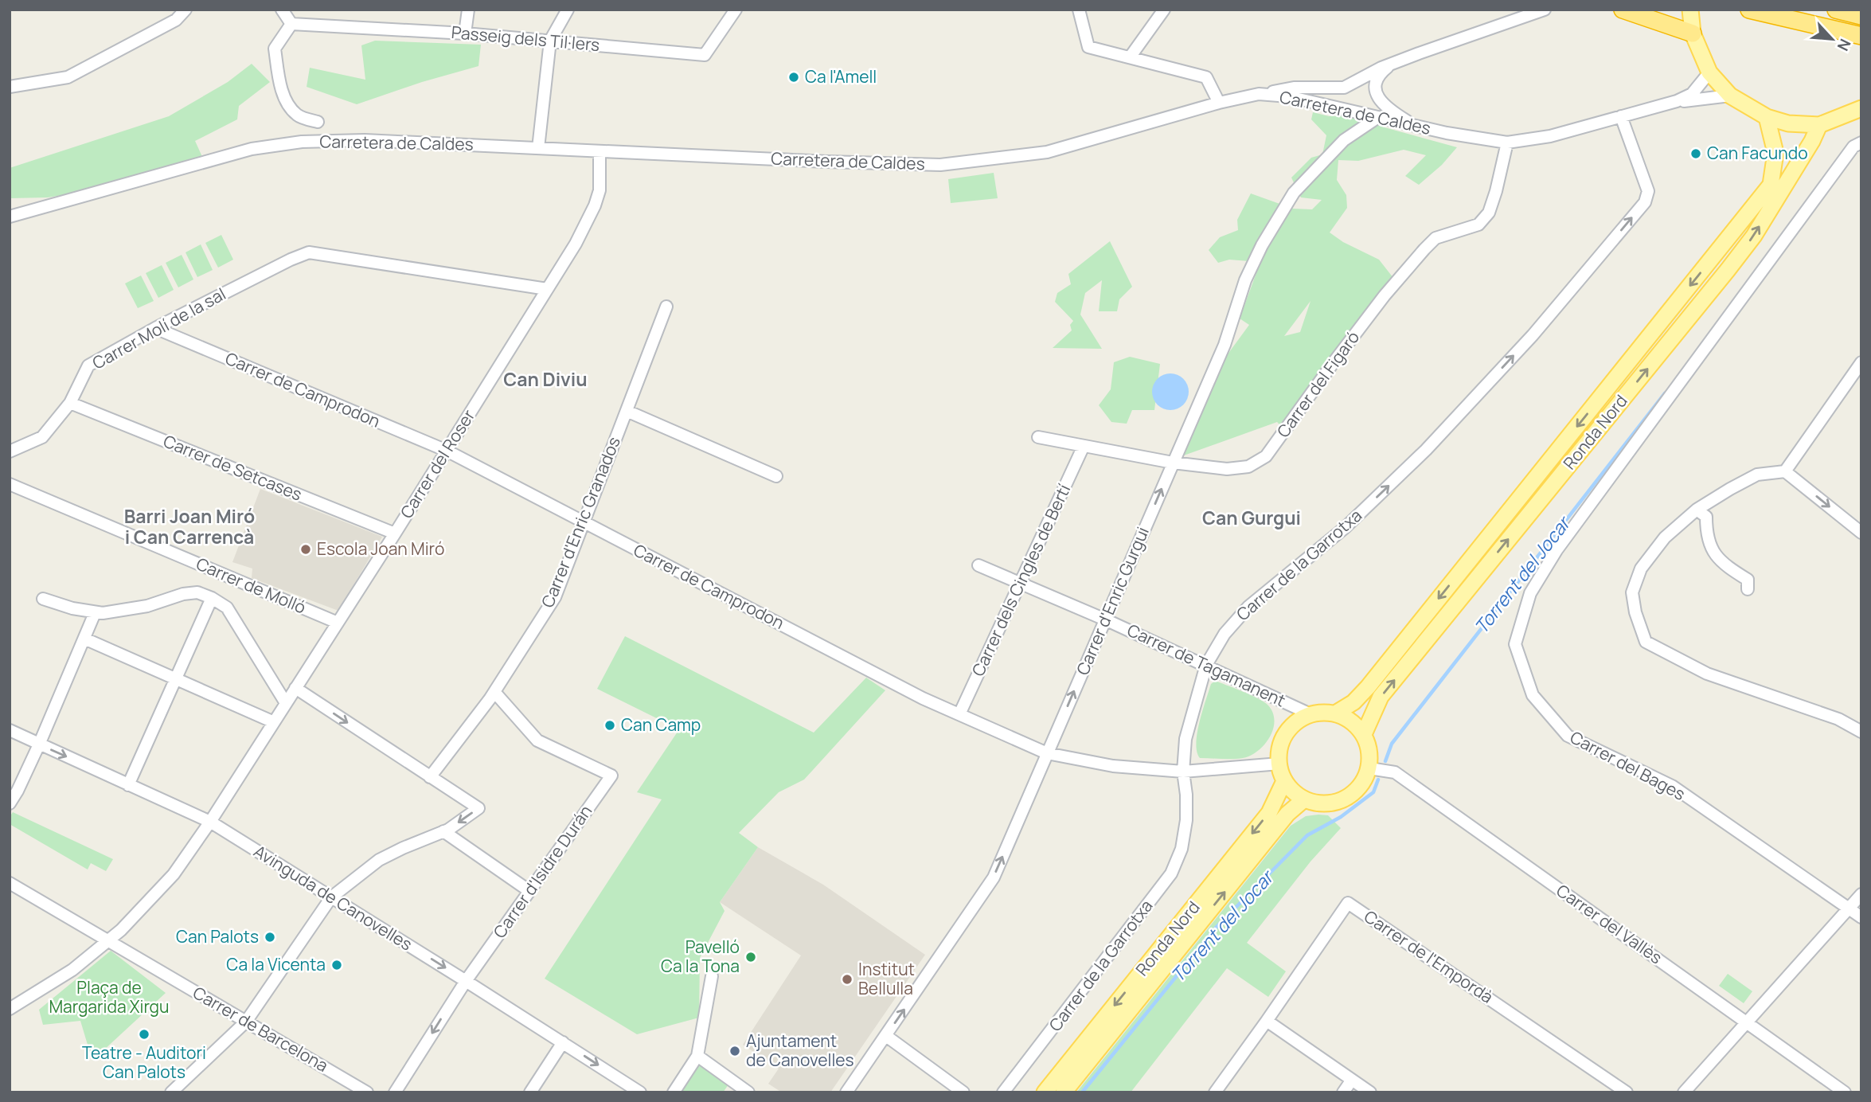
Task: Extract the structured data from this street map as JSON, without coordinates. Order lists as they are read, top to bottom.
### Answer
{
  "streets": {
    "main road": ["Ronda Nord"],
    "street": [
      "Passeig dels Til·lers",
      "Carretera de Caldes",
      "Carrer Molí de la sal",
      "Carrer del Figaró",
      "Carrer de Camprodon",
      "Carrer del Roser",
      "Carrer de Setcases",
      "Carrer d'Enric Granados",
      "Carrer de la Garrotxa",
      "Carrer dels Cingles de Bertí",
      "Carrer de Molló",
      "Carrer d'Enric Gurgui",
      "Carrer de Tagamanent",
      "Carrer del Bages",
      "Carrer d'Isidre Durán",
      "Avinguda de Canovelles",
      "Carrer del Vallès",
      "Carrer de l'Empordà",
      "Carrer de Barcelona"
    ]
  },
  "crossings": [
    ["Carretera de Caldes", "Carrer del Figaró"],
    ["Carretera de Caldes", "Carrer del Roser"],
    ["Carretera de Caldes", "Carrer de la Garrotxa"],
    ["Carretera de Caldes", "Carrer d'Enric Gurgui"],
    ["Carrer Molí de la sal", "Carrer de Camprodon"],
    ["Carrer Molí de la sal", "Carrer del Roser"],
    ["Carrer Molí de la sal", "Carrer de Setcases"],
    ["Carrer del Figaró", "Carrer dels Cingles de Bertí"],
    ["Carrer del Figaró", "Carrer d'Enric Gurgui"],
    ["Carrer de Camprodon", "Ronda Nord"],
    ["Carrer de Camprodon", "Carrer del Roser"],
    ["Carrer de Camprodon", "Carrer d'Enric Granados"],
    ["Carrer de Camprodon", "Carrer de la Garrotxa"],
    ["Carrer de Camprodon", "Carrer dels Cingles de Bertí"],
    ["Carrer de Camprodon", "Carrer d'Enric Gurgui"],
    ["Carrer de Camprodon", "Carrer de Tagamanent"],
    ["Carrer de Camprodon", "Carrer del Vallès"],
    ["Ronda Nord", "Carrer de Tagamanent"],
    ["Ronda Nord", "Carrer del Vallès"],
    ["Carrer del Roser", "Carrer de Setcases"],
    ["Carrer del Roser", "Carrer de Molló"],
    ["Carrer del Roser", "Avinguda de Canovelles"],
    ["Carrer del Roser", "Carrer de Barcelona"],
    ["Carrer d'Enric Granados", "Carrer d'Isidre Durán"],
    ["Carrer de la Garrotxa", "Carrer de Tagamanent"],
    ["Carrer dels Cingles de Bertí", "Carrer de Tagamanent"],
    ["Carrer d'Enric Gurgui", "Carrer de Tagamanent"],
    ["Carrer de Tagamanent", "Carrer del Vallès"],
    ["Carrer d'Isidre Durán", "Avinguda de Canovelles"]
  ],
  "one_way": ["Carrer de la Garrotxa", "Carrer d'Enric Gurgui", "Avinguda de Canovelles"],
  "districts": ["Can Diviu", "Barri Joan Miró i Can Carrencà", "Can Gurgui"],
  "water": ["Torrent del Jocar"],
  "parks": ["Plaça de Margarida Xirgu"],
  "places": [
    "Ca l'Amell",
    "Can Facundo",
    "Escola Joan Miró",
    "Can Camp",
    "Can Palots",
    "Pavelló Ca la Tona",
    "Ca la Vicenta",
    "Institut Bellulla",
    "Teatre - Auditori Can Palots",
    "Ajuntament de Canovelles"
  ],
  "north": "bottom right"
}
